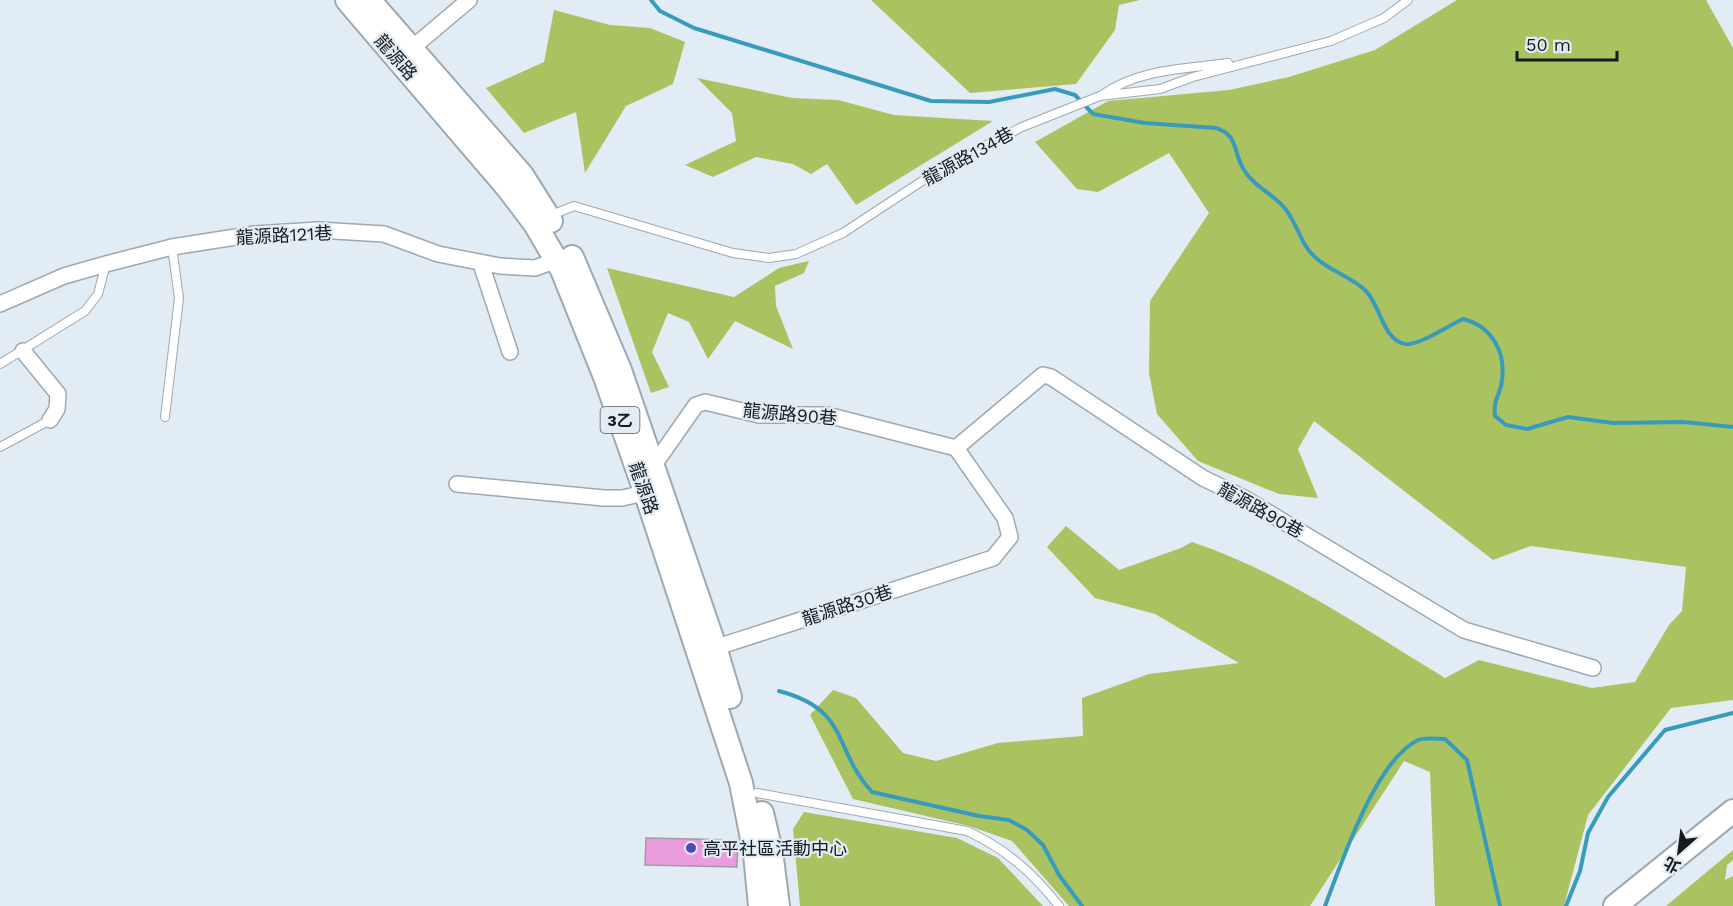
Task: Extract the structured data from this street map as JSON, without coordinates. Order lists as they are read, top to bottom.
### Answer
{
  "streets": {
    "main road": ["龍源路", "3乙"],
    "street": ["龍源路121巷", "龍源路90巷", "龍源路30巷"],
    "lane": ["龍源路134巷"]
  },
  "crossings": [
    ["龍源路", "龍源路134巷"],
    ["龍源路", "龍源路121巷"],
    ["龍源路", "3乙"],
    ["龍源路134巷", "3乙"],
    ["龍源路121巷", "3乙"],
    ["龍源路90巷", "3乙"],
    ["龍源路90巷", "龍源路30巷"],
    ["3乙", "龍源路30巷"]
  ],
  "places": ["高平社區活動中心"],
  "scale_bar": "50 m",
  "north": "bottom left"
}
